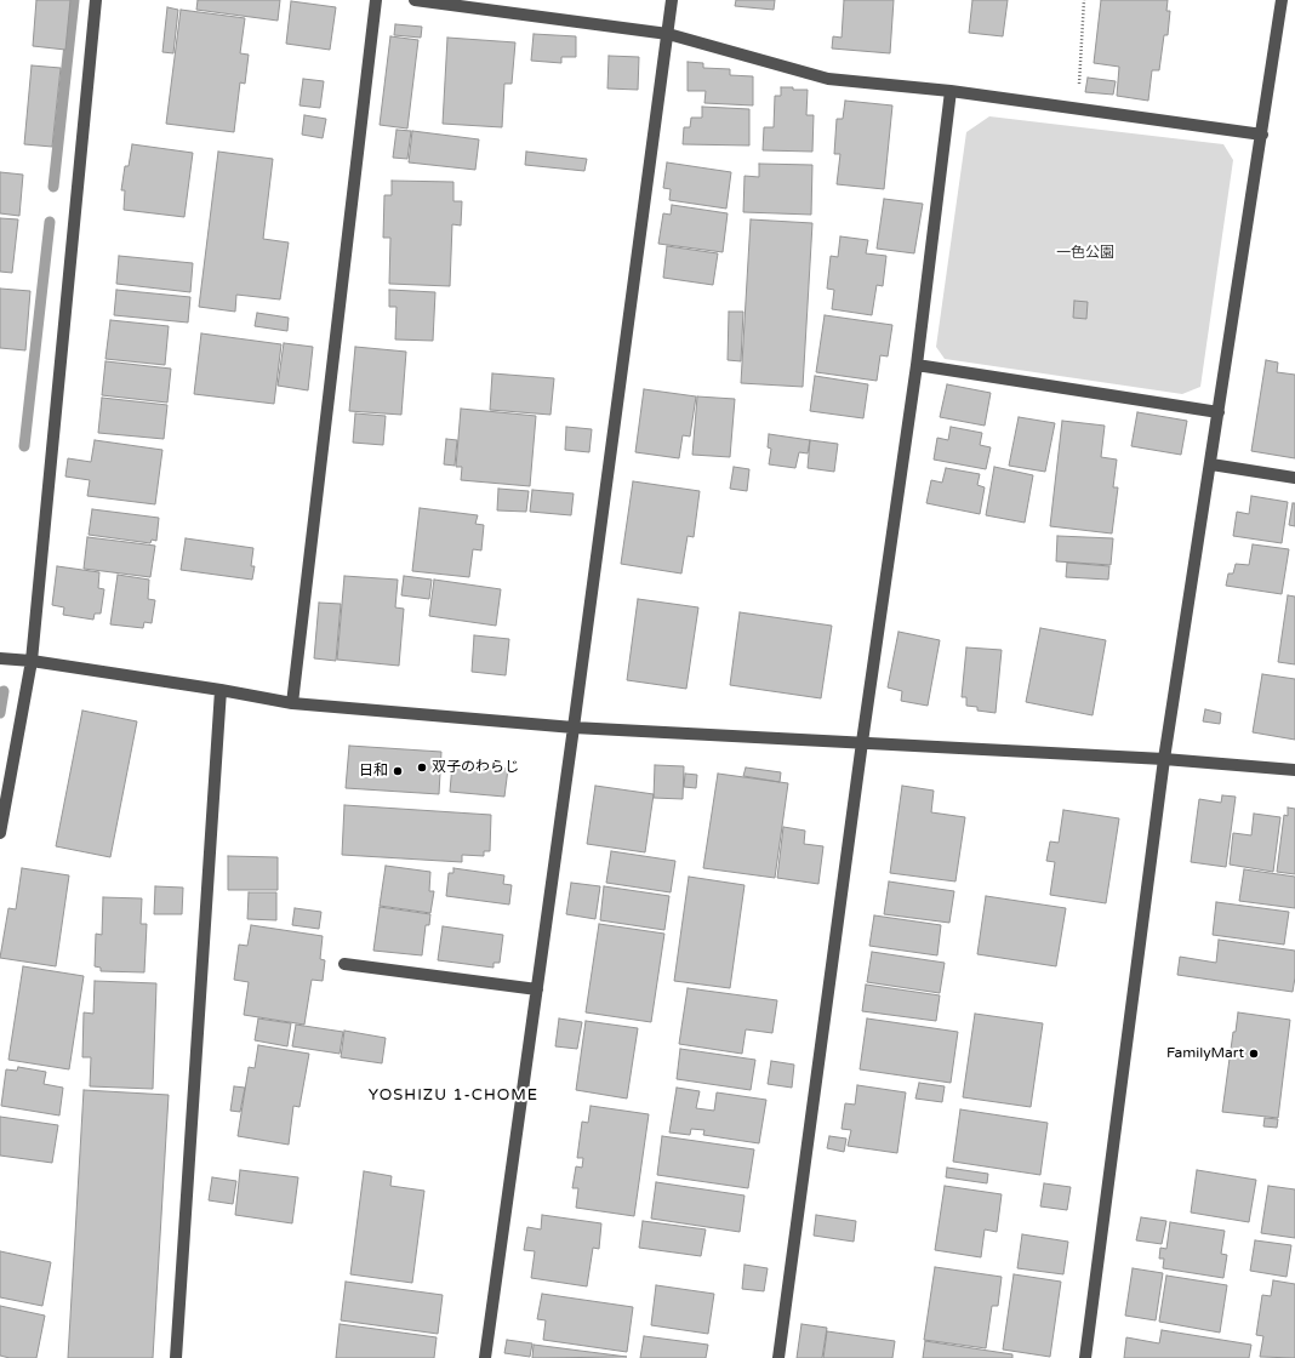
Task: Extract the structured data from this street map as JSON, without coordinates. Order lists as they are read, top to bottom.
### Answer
{
  "districts": ["YOSHIZU 1-CHOME"],
  "parks": ["一色公園"],
  "places": ["双子のわらじ", "日和", "FamilyMart"]
}
